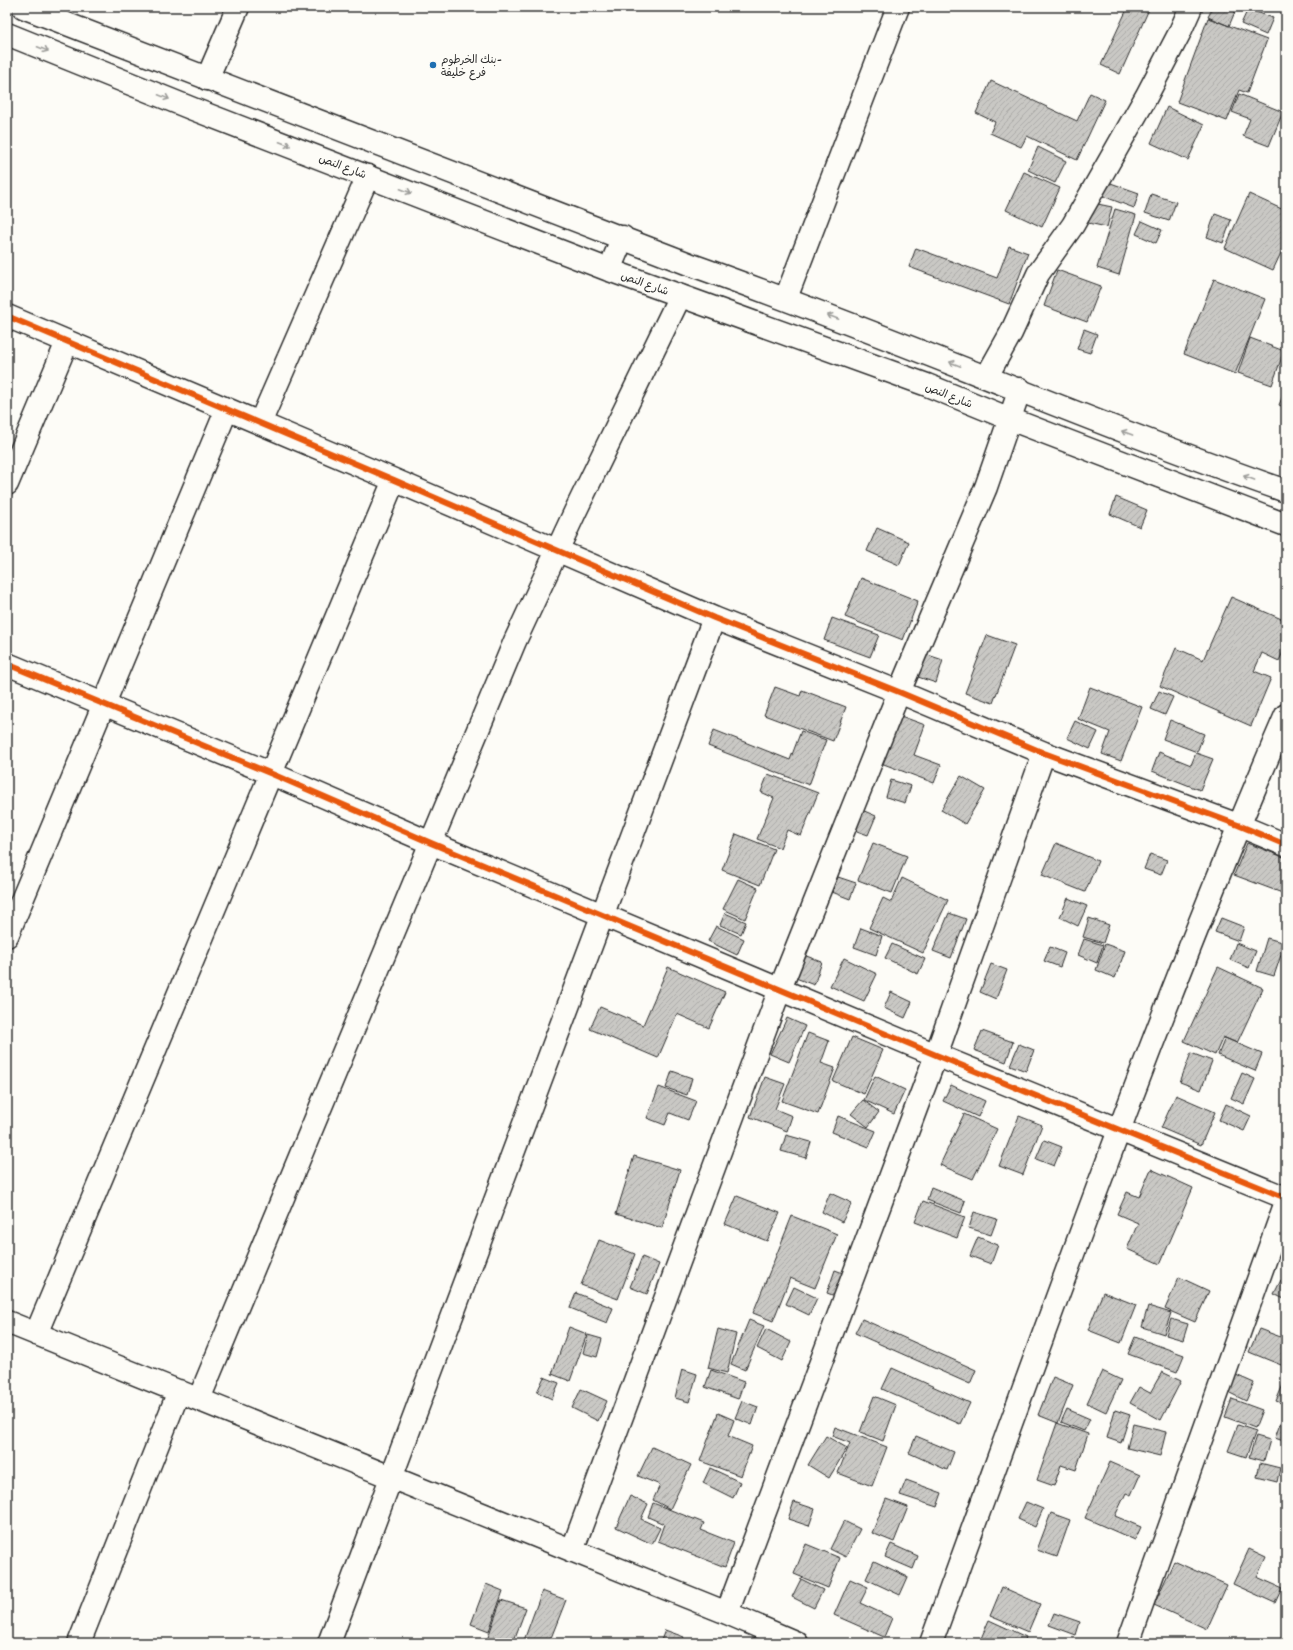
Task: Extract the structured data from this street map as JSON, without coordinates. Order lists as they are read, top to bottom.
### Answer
{
  "streets": {
    "street": ["شارع النص"]
  },
  "places": ["بنك الخرطوم- فرع خليفة"]
}
